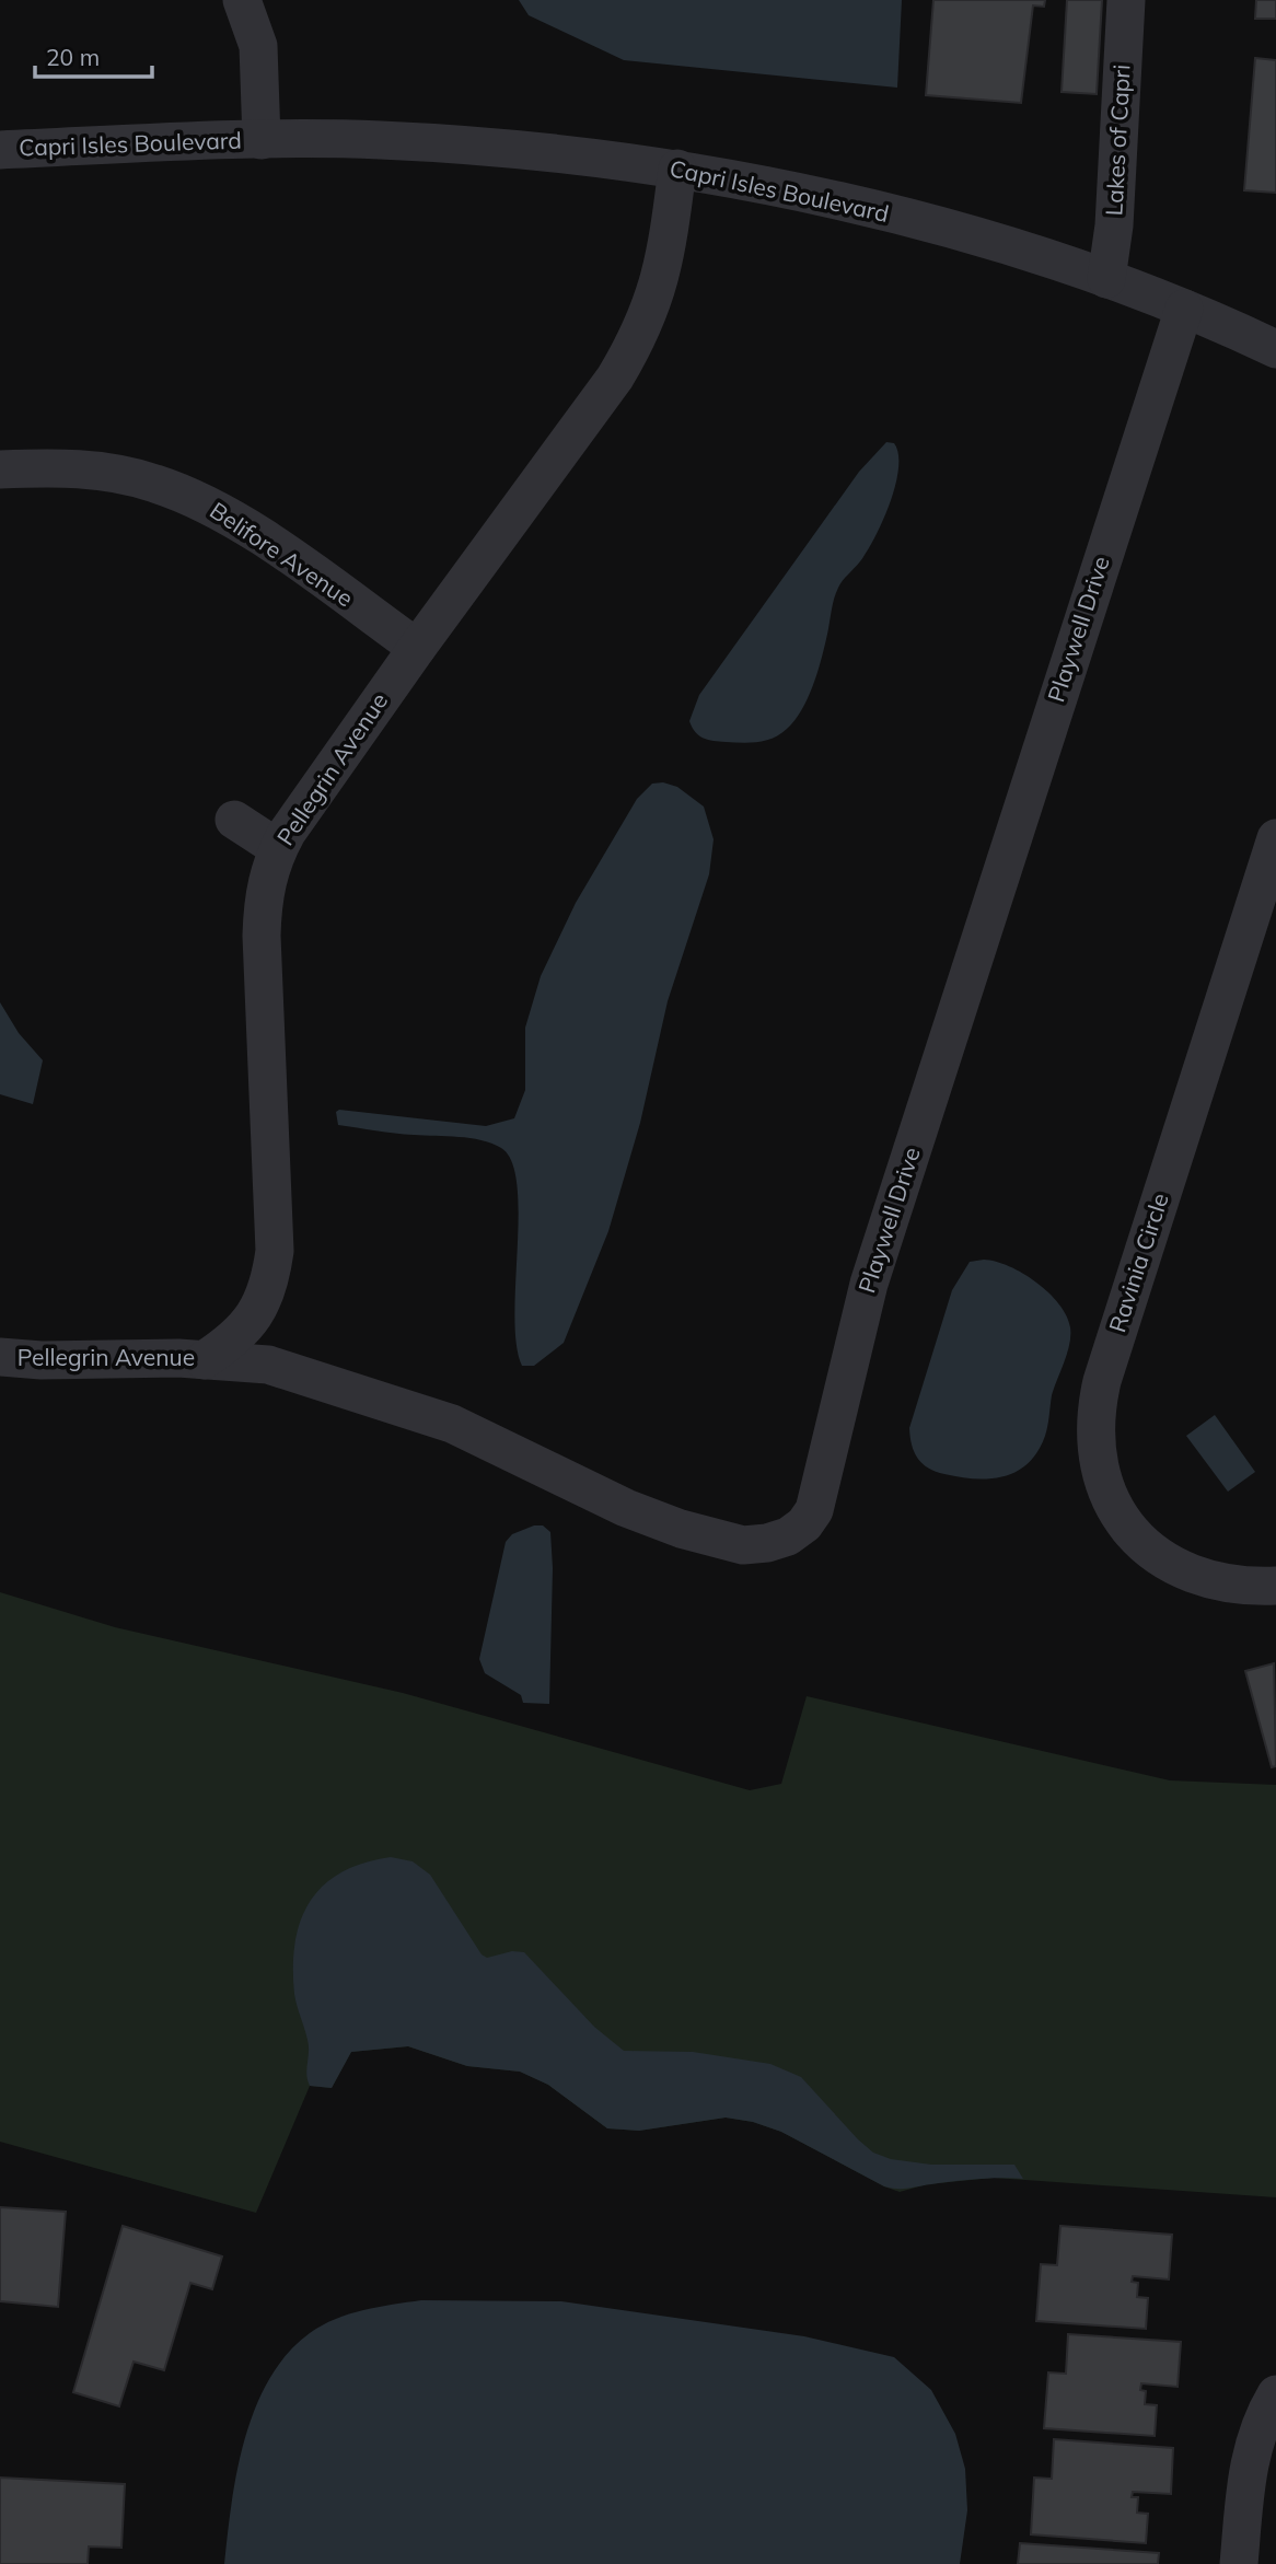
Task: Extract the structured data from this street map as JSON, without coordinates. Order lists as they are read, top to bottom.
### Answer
{
  "streets": {
    "street": [
      "Lakes of Capri",
      "Capri Isles Boulevard",
      "Belifore Avenue",
      "Playwell Drive",
      "Pellegrin Avenue",
      "Ravinia Circle"
    ]
  },
  "crossings": [
    ["Lakes of Capri", "Capri Isles Boulevard"],
    ["Capri Isles Boulevard", "Playwell Drive"],
    ["Capri Isles Boulevard", "Pellegrin Avenue"],
    ["Belifore Avenue", "Pellegrin Avenue"],
    ["Playwell Drive", "Pellegrin Avenue"]
  ],
  "scale_bar": "20 m"
}
